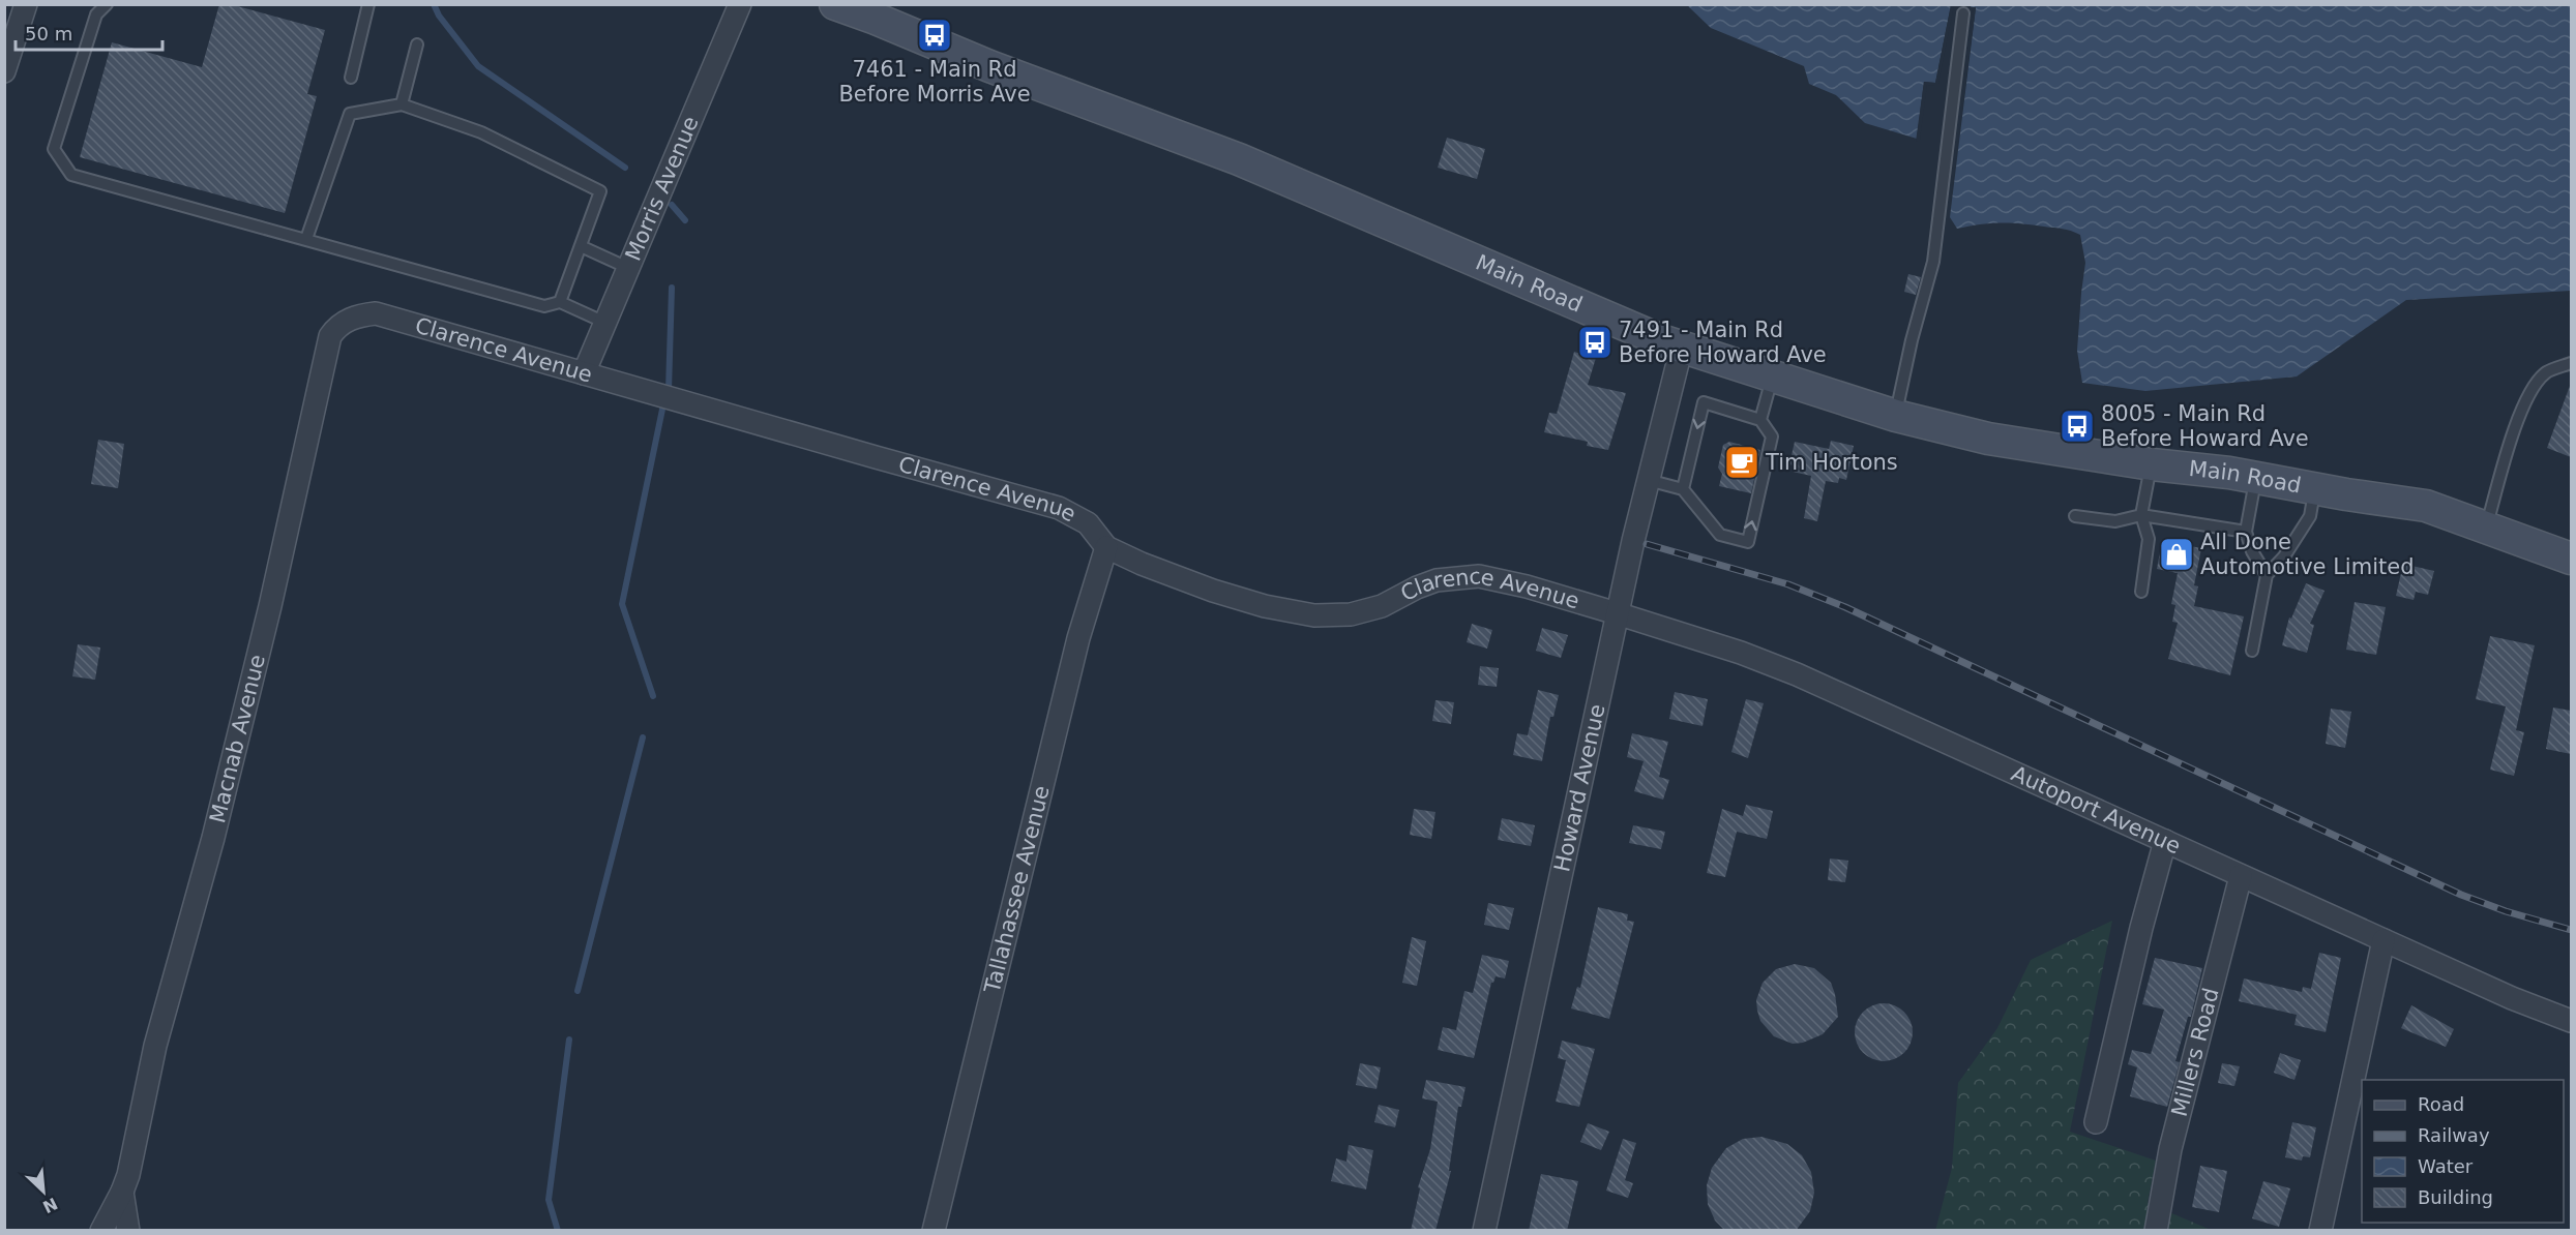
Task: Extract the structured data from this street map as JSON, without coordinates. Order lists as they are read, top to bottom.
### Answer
{
  "streets": {
    "main road": ["Main Road"],
    "street": [
      "Morris Avenue",
      "Clarence Avenue",
      "Macnab Avenue",
      "Howard Avenue",
      "Autoport Avenue",
      "Tallahassee Avenue",
      "Millers Road"
    ]
  },
  "crossings": [
    ["Morris Avenue", "Clarence Avenue"],
    ["Main Road", "Howard Avenue"],
    ["Clarence Avenue", "Macnab Avenue"],
    ["Clarence Avenue", "Howard Avenue"],
    ["Clarence Avenue", "Autoport Avenue"],
    ["Clarence Avenue", "Tallahassee Avenue"],
    ["Howard Avenue", "Autoport Avenue"],
    ["Autoport Avenue", "Millers Road"]
  ],
  "places": {
    "bus stop": ["7461 - Main Rd Before Morris Ave", "7491 - Main Rd Before Howard Ave", "8005 - Main Rd Before Howard Ave"],
    "cafe": ["Tim Hortons"],
    "shop": ["All Done Automotive Limited"]
  },
  "legend": [
    "Road",
    "Railway",
    "Water",
    "Building"
  ],
  "scale_bar": "50 m",
  "north": "bottom right"
}
